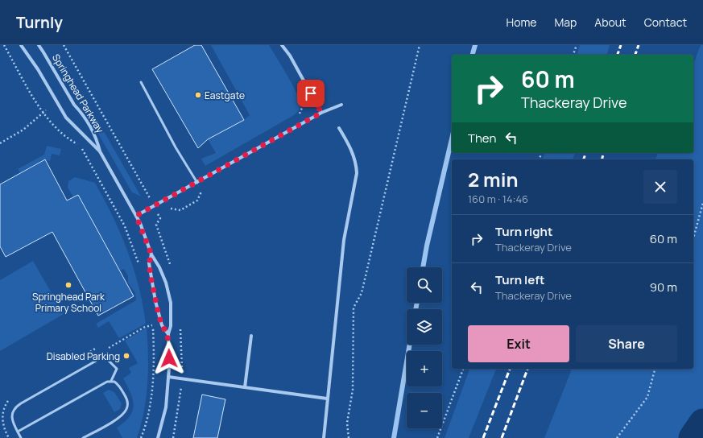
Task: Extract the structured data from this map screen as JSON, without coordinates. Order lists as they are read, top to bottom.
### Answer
{
  "streets": {
    "street": ["Springhead Parkway"]
  },
  "places": ["Eastgate", "Springhead Park Primary School", "Disabled Parking"],
  "page": {
    "header": "Turnly",
    "nav": [
      "Home",
      "Map",
      "About",
      "Contact"
    ],
    "turn": ["60 m", "Thackeray Drive"],
    "then": "Then",
    "heading": ["2 min", "160 m · 14:46"],
    "list": [
      {
        "name": "Turn right",
        "note": "Thackeray Drive",
        "value": "60 m"
      },
      {
        "name": "Turn left",
        "note": "Thackeray Drive",
        "value": "90 m"
      }
    ],
    "map_buttons": ["+", "−"],
    "buttons": ["Exit", "Share"]
  }
}
